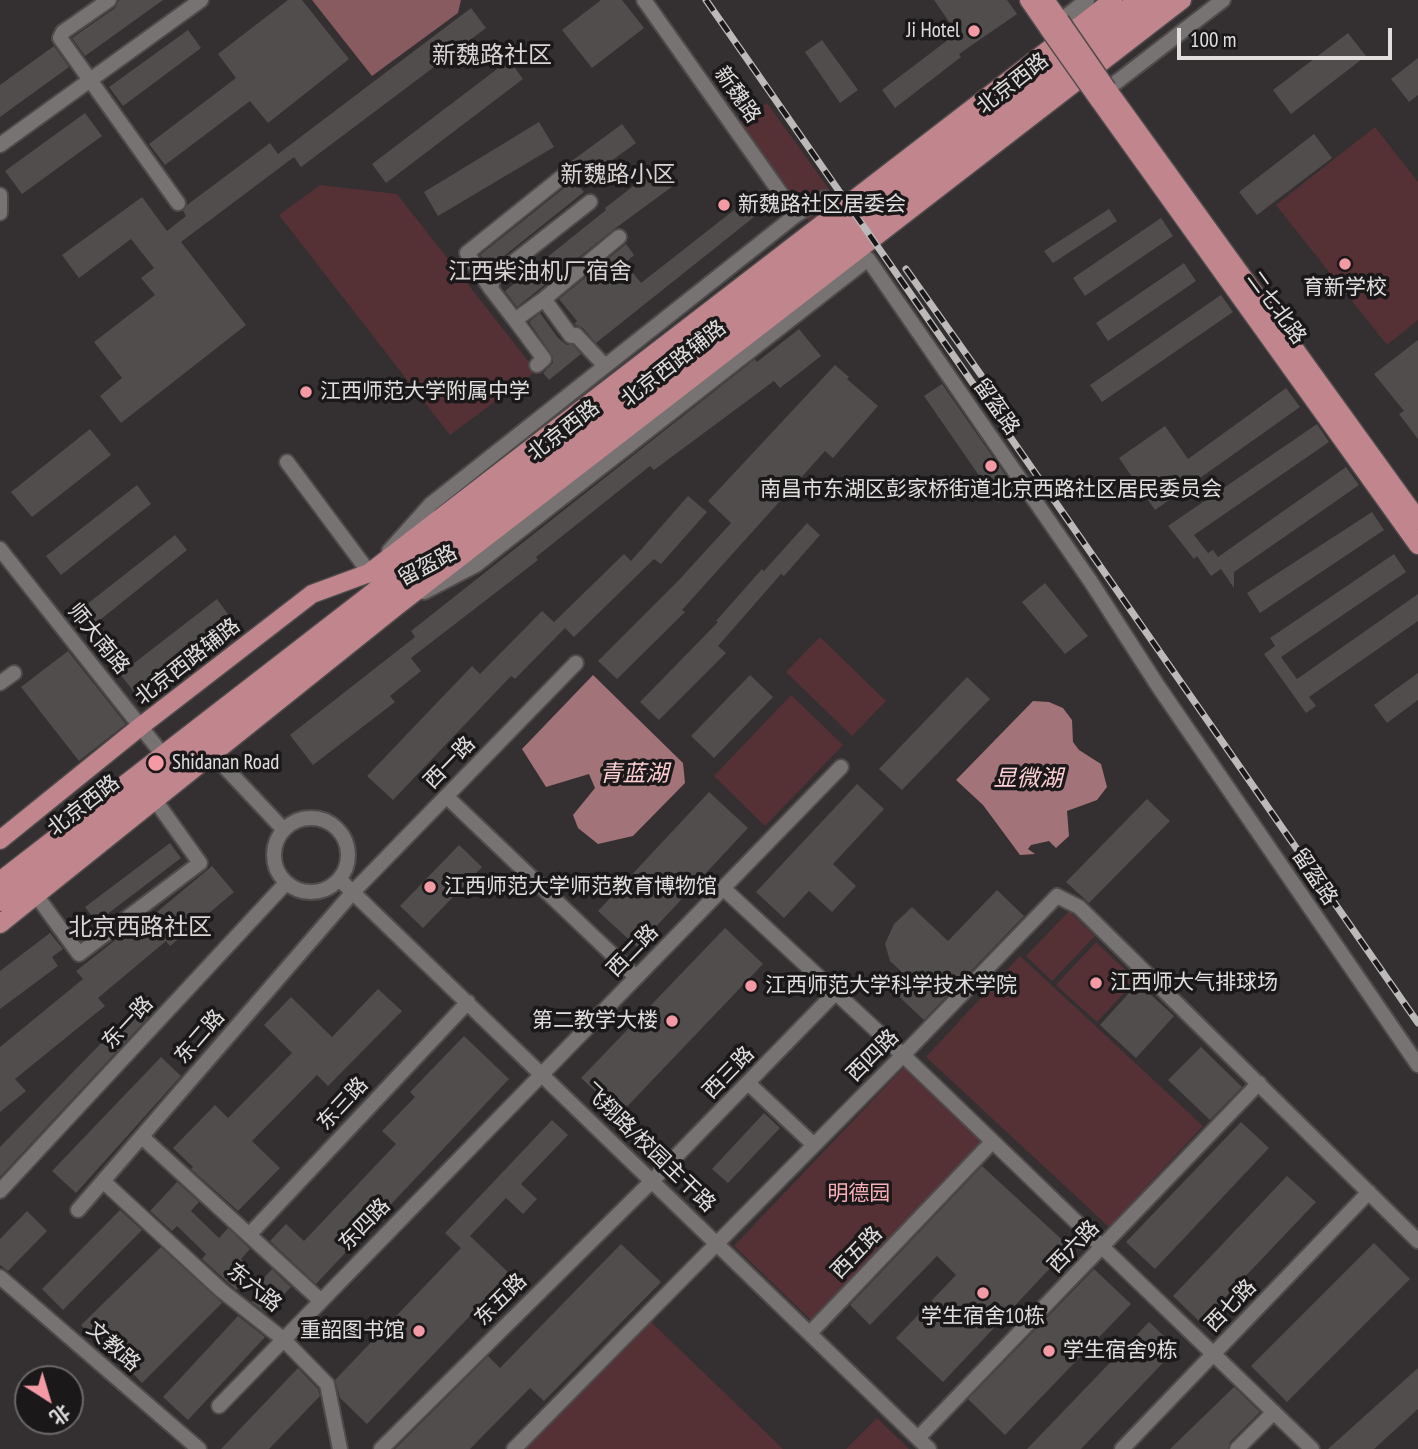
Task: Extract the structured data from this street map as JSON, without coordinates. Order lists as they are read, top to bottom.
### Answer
{
  "streets": {
    "main road": ["北京西路", "二七北路", "北京西路辅路"],
    "street": [
      "新魏路",
      "留盔路",
      "师大南路",
      "西一路",
      "西二路",
      "东一路",
      "东二路",
      "西四路",
      "西三路",
      "东三路",
      "飞翔路/校园主干路",
      "东四路",
      "西六路",
      "西五路",
      "东六路",
      "东五路",
      "西七路",
      "文教路"
    ]
  },
  "crossings": [
    ["北京西路", "北京西路辅路"],
    ["北京西路", "师大南路"],
    ["北京西路辅路", "留盔路"],
    ["北京西路辅路", "师大南路"],
    ["西一路", "东二路"],
    ["西一路", "飞翔路/校园主干路"],
    ["西二路", "飞翔路/校园主干路"],
    ["西二路", "东四路"],
    ["东一路", "飞翔路/校园主干路"],
    ["东二路", "飞翔路/校园主干路"],
    ["东二路", "东六路"],
    ["西四路", "飞翔路/校园主干路"],
    ["西四路", "西六路"],
    ["西三路", "飞翔路/校园主干路"],
    ["西三路", "东五路"],
    ["东三路", "飞翔路/校园主干路"],
    ["飞翔路/校园主干路", "东四路"],
    ["飞翔路/校园主干路", "西六路"],
    ["飞翔路/校园主干路", "西五路"],
    ["飞翔路/校园主干路", "东五路"],
    ["东四路", "东六路"]
  ],
  "districts": [
    "新魏路社区",
    "新魏路小区",
    "江西柴油机厂宿舍",
    "北京西路社区"
  ],
  "water": ["青蓝湖", "显微湖"],
  "parks": ["明德园"],
  "places": [
    "Ji Hotel",
    "新魏路社区居委会",
    "育新学校",
    "江西师范大学附属中学",
    "南昌市东湖区彭家桥街道北京西路社区居民委员会",
    "Shidanan Road",
    "江西师范大学师范教育博物馆",
    "江西师大气排球场",
    "江西师范大学科学技术学院",
    "第二教学大楼",
    "学生宿舍10栋",
    "重韶图书馆",
    "学生宿舍9栋"
  ],
  "scale_bar": "100 m",
  "north": "bottom right"
}
